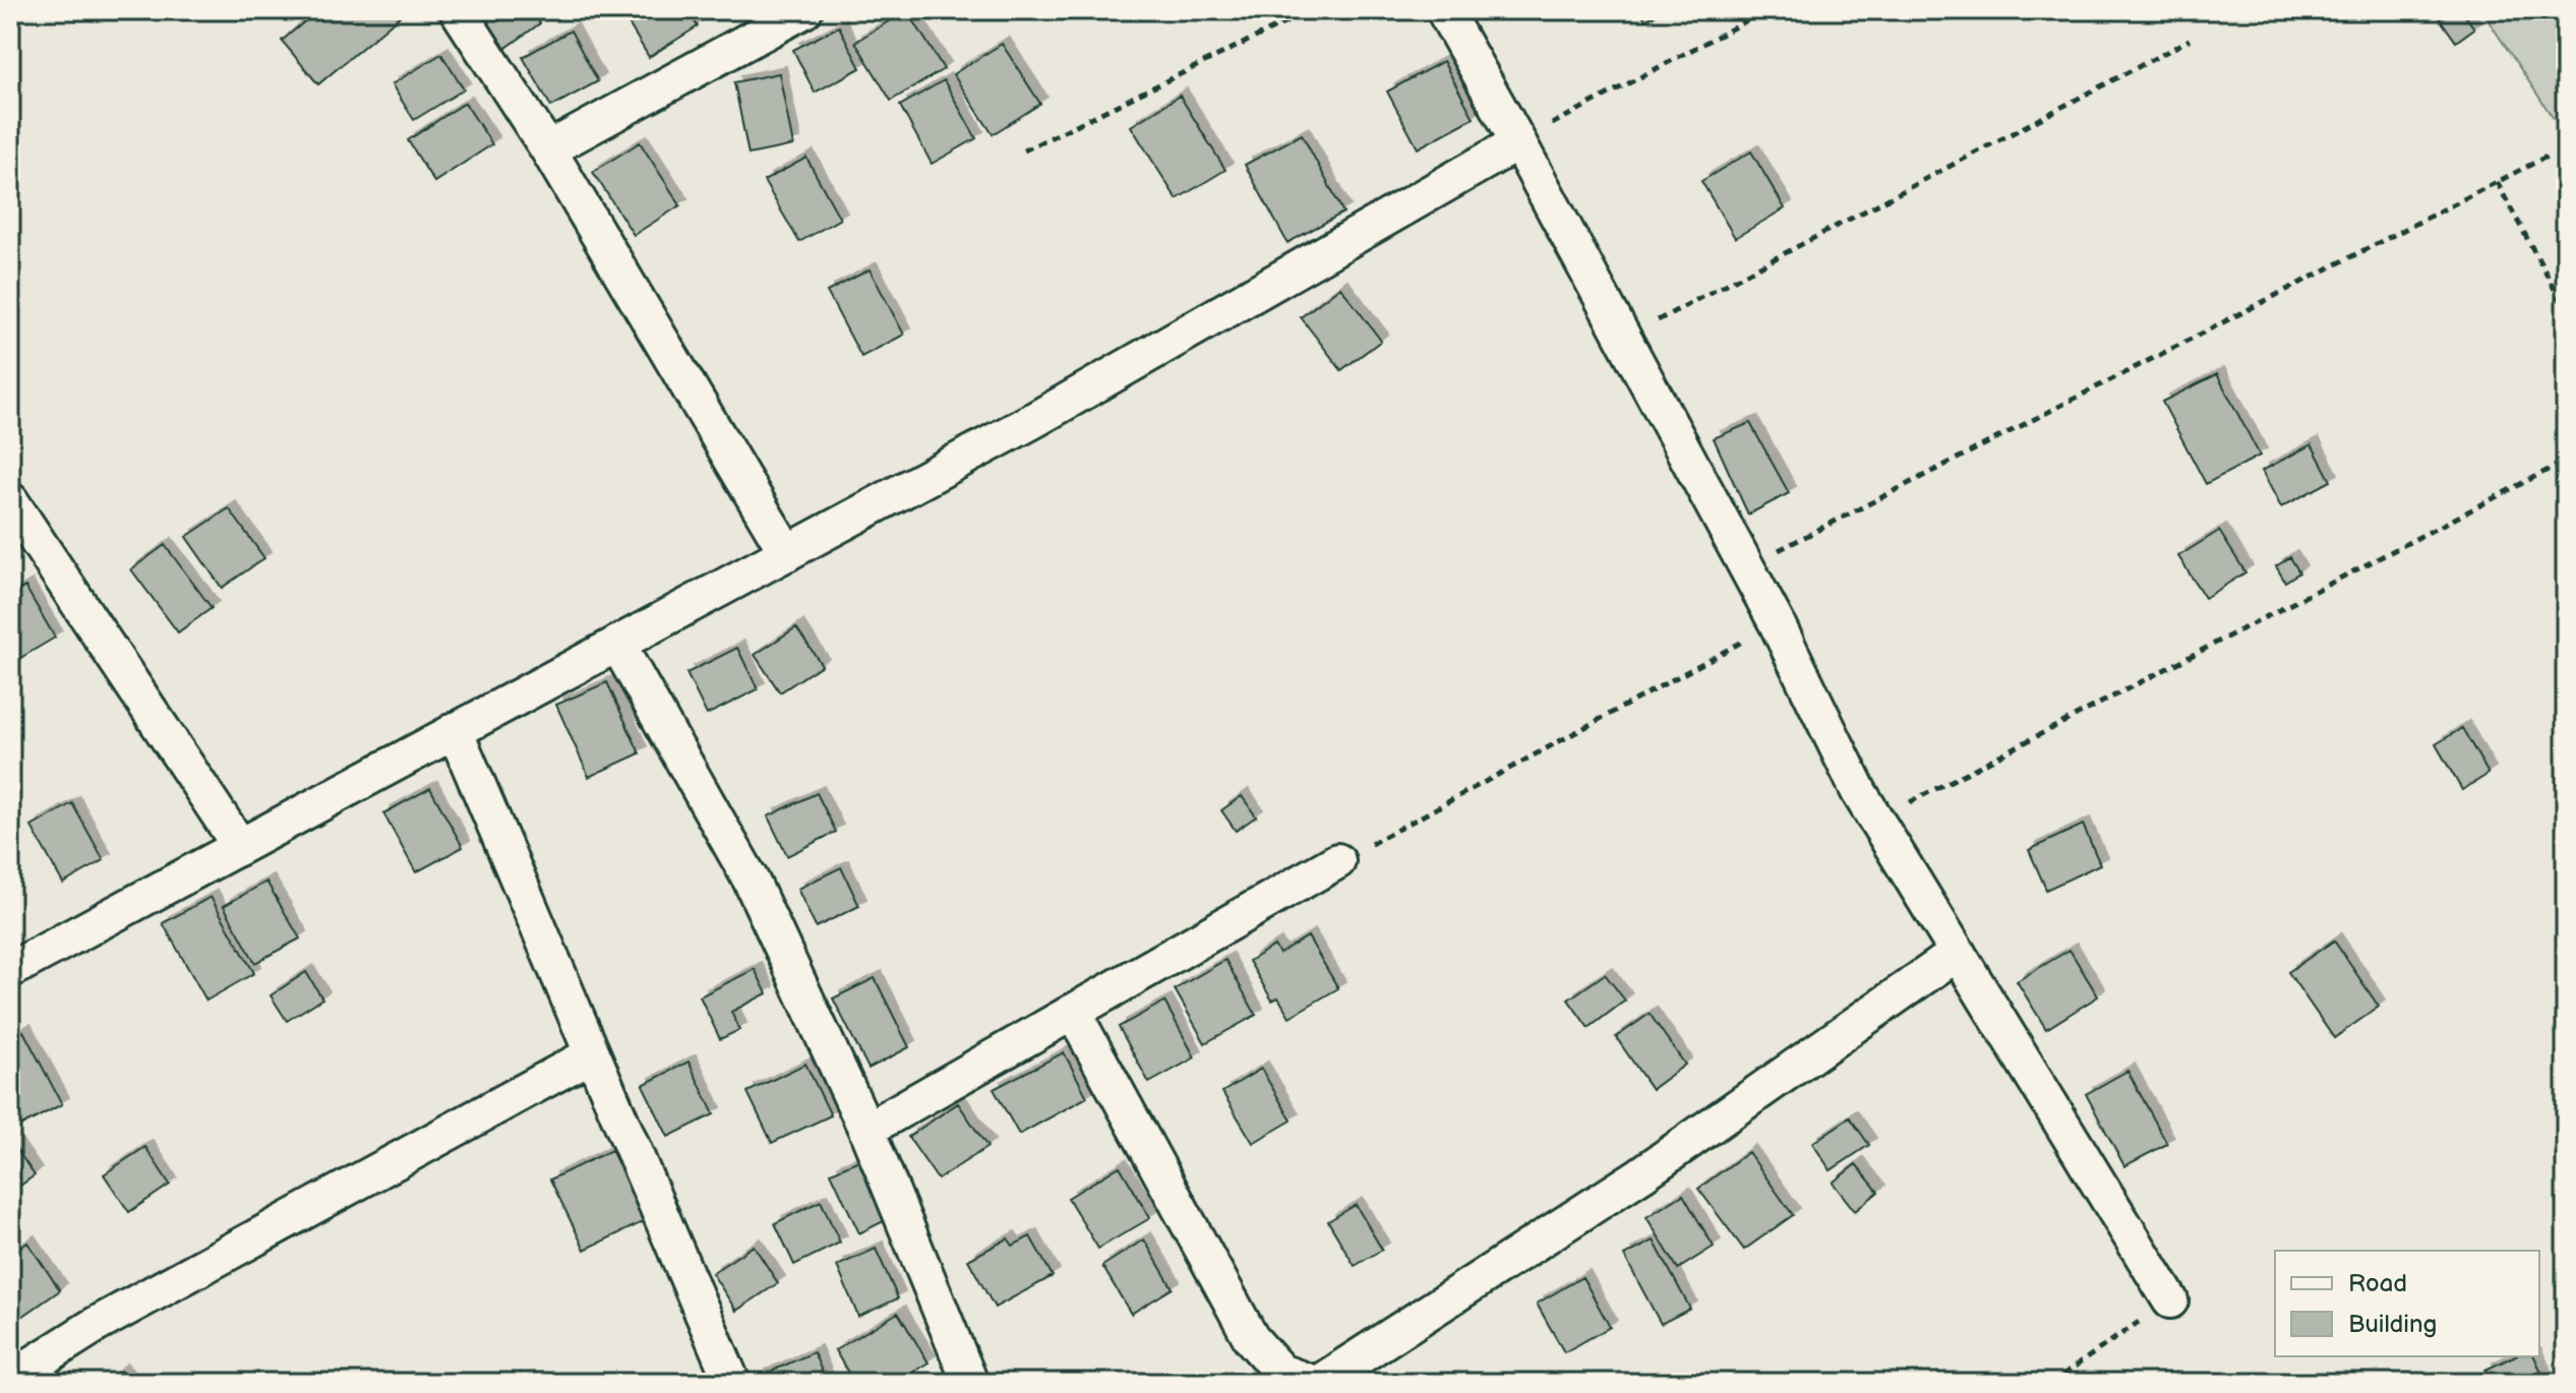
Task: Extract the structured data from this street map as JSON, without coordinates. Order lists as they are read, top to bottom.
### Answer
{
  "legend": ["Road", "Building"]
}
